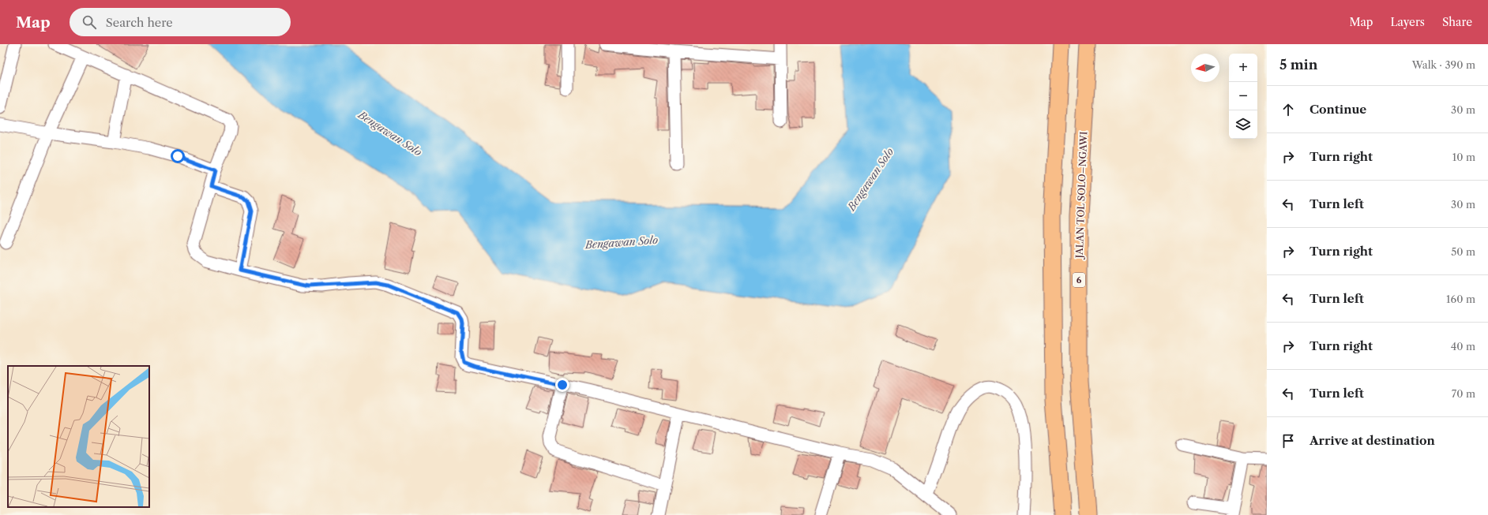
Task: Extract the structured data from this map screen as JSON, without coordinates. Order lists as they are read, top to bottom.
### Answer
{
  "streets": {
    "highway": ["JALAN TOL SOLO–NGAWI", "6"]
  },
  "water": ["Bengawan Solo"],
  "north": "left",
  "page": {
    "header": "Map",
    "search": "Search here",
    "nav": ["Map", "Layers", "Share"],
    "heading": ["5 min", "Walk · 390 m"],
    "map_buttons": ["+", "−"],
    "list": [
      ["Continue", "30 m"],
      ["Turn right", "10 m"],
      ["Turn left", "30 m"],
      ["Turn right", "50 m"],
      ["Turn left", "160 m"],
      ["Turn right", "40 m"],
      ["Turn left", "70 m"],
      "Arrive at destination"
    ]
  }
}
